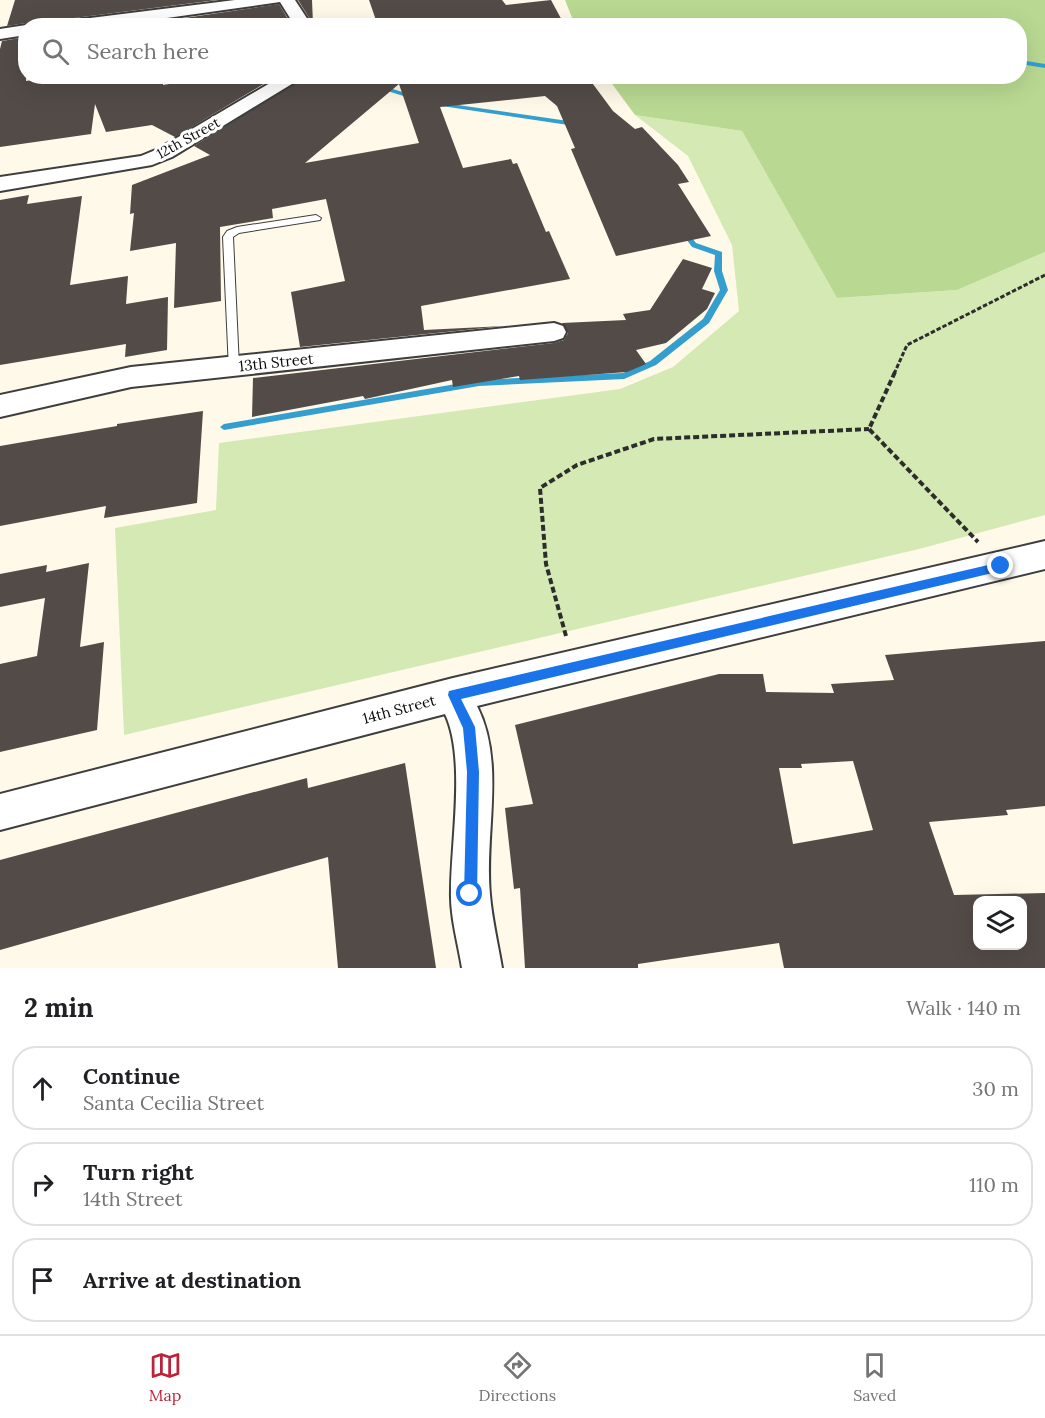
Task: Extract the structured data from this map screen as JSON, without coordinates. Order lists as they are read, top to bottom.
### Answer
{
  "streets": {
    "street": ["12th Street", "13th Street", "14th Street"]
  },
  "page": {
    "search": "Search here",
    "heading": ["2 min", "Walk · 140 m"],
    "list": [
      ["Continue", "Santa Cecilia Street", "30 m"],
      ["Turn right", "14th Street", "110 m"],
      "Arrive at destination"
    ],
    "nav": ["Map", "Directions", "Saved"]
  }
}
